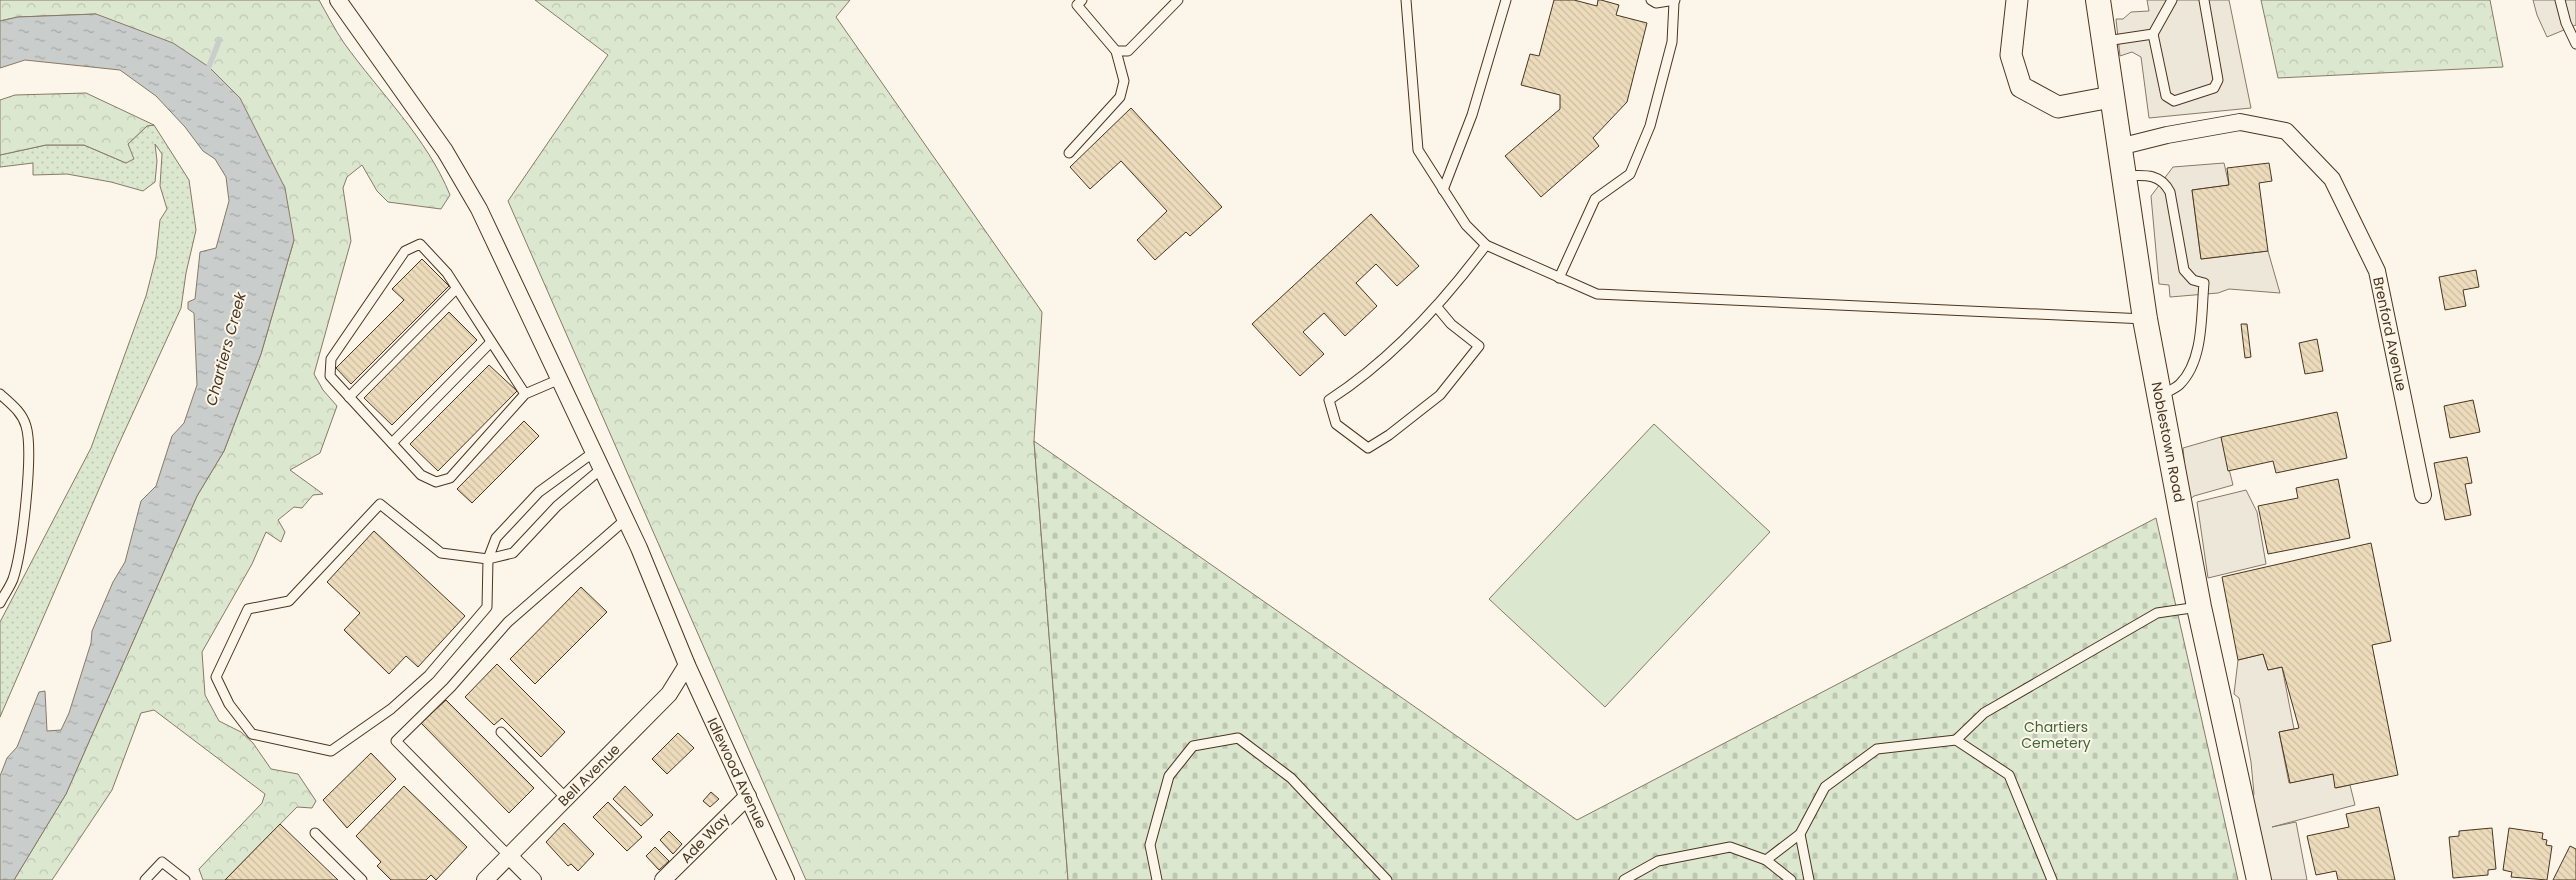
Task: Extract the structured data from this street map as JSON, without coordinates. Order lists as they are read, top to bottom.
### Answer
{
  "streets": {
    "main road": ["Noblestown Road"],
    "street": [
      "Brenford Avenue",
      "Idlewood Avenue",
      "Bell Avenue",
      "Ade Way"
    ]
  },
  "crossings": [
    ["Brenford Avenue", "Noblestown Road"],
    ["Idlewood Avenue", "Bell Avenue"],
    ["Idlewood Avenue", "Ade Way"]
  ],
  "water": ["Chartiers Creek"],
  "parks": ["Chartiers Cemetery"]
}
